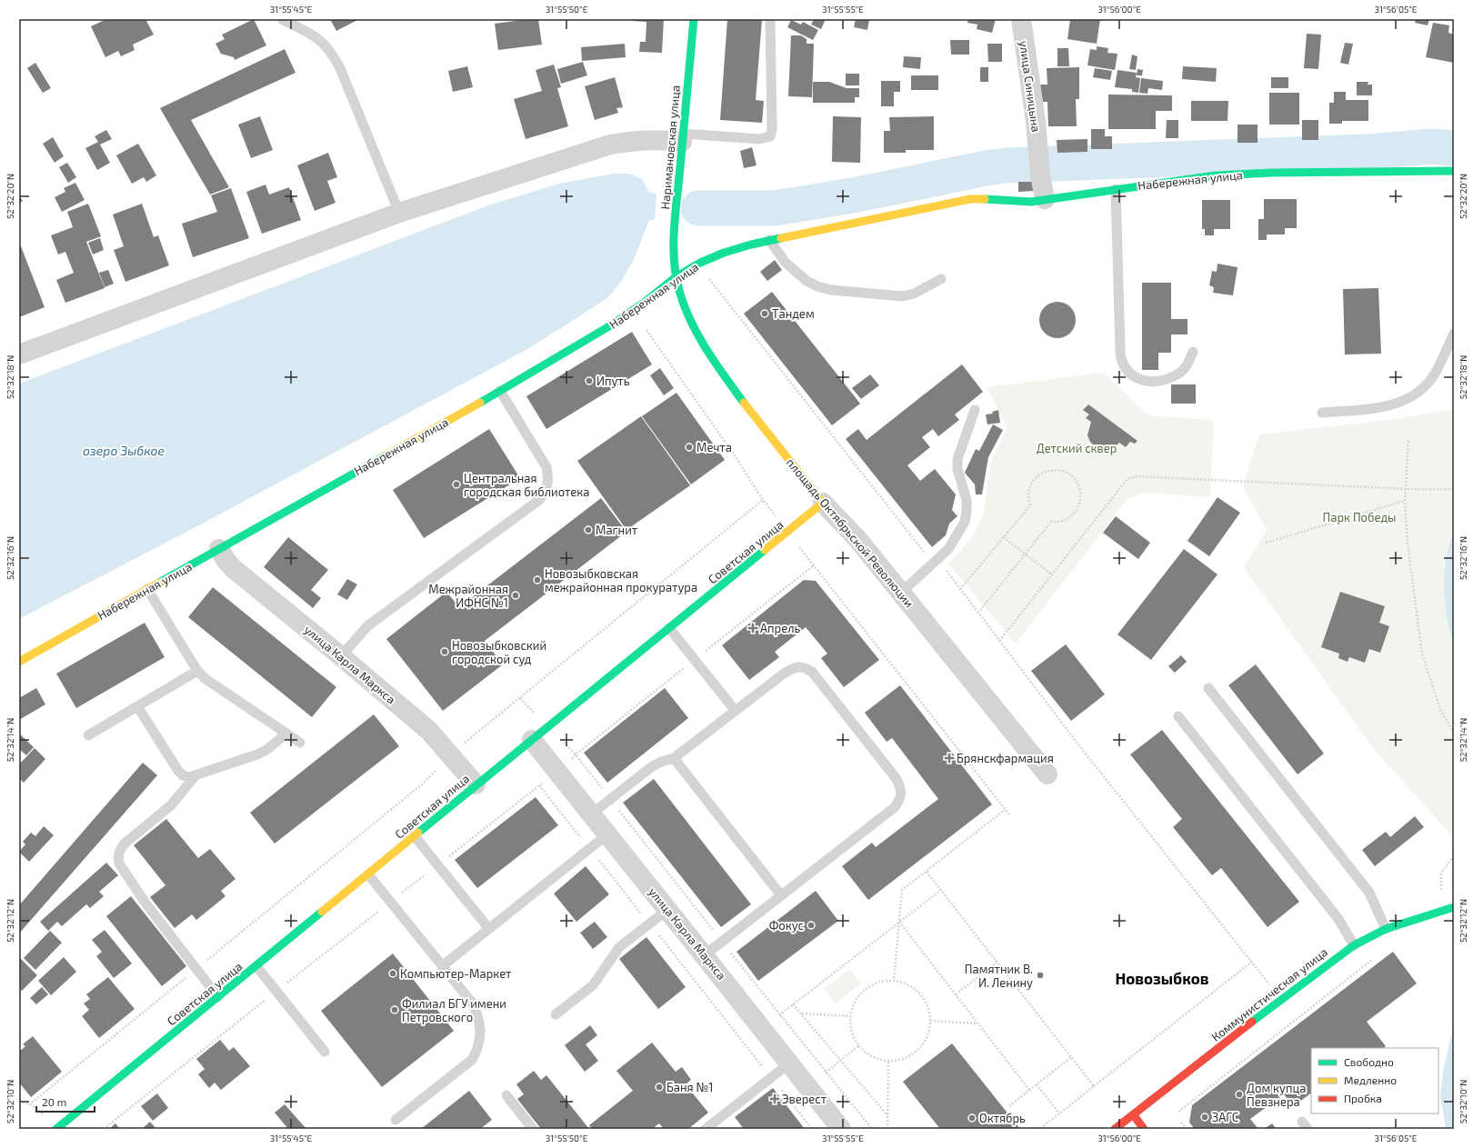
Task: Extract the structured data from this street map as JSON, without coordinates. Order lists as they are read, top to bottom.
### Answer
{
  "streets": {
    "main road": [
      "Наримановская улица",
      "Набережная улица",
      "площадь Октябрьской Революции",
      "Советская улица",
      "Коммунистическая улица"
    ],
    "street": ["улица Синицына", "улица Карла Маркса"]
  },
  "crossings": [
    ["улица Синицына", "Набережная улица"],
    ["Наримановская улица", "Набережная улица"],
    ["Наримановская улица", "площадь Октябрьской Революции"],
    ["Набережная улица", "площадь Октябрьской Революции"],
    ["Набережная улица", "улица Карла Маркса"],
    ["площадь Октябрьской Революции", "Советская улица"],
    ["Советская улица", "улица Карла Маркса"]
  ],
  "districts": ["Новозыбков"],
  "water": ["озеро Зыбкое"],
  "parks": ["Детский сквер", "Парк Победы"],
  "places": {
    "other": [
      "Тандем",
      "Ипуть",
      "Мечта",
      "Центральная городская библиотека",
      "Магнит",
      "Новозыбковская межрайонная прокуратура",
      "Межрайонная ИФНС №1",
      "Новозыбковский городской суд",
      "Фокус",
      "Компьютер-Маркет",
      "Памятник В. И. Ленину",
      "Филиал БГУ имени Петровского",
      "Баня №1",
      "Дом купца Певзнера",
      "ЗАГС",
      "Октябрь"
    ],
    "health": ["Апрель", "Брянскфармация", "Эверест"]
  },
  "legend": ["Свободно", "Медленно", "Пробка"],
  "scale_bar": "20 m",
  "coordinates": [
    "31°55'45\"E",
    "31°55'50\"E",
    "31°55'55\"E",
    "31°56'00\"E",
    "31°56'05\"E",
    "52°32'20\"N",
    "52°32'18\"N",
    "52°32'16\"N",
    "52°32'14\"N",
    "52°32'12\"N",
    "52°32'10\"N"
  ]
}
